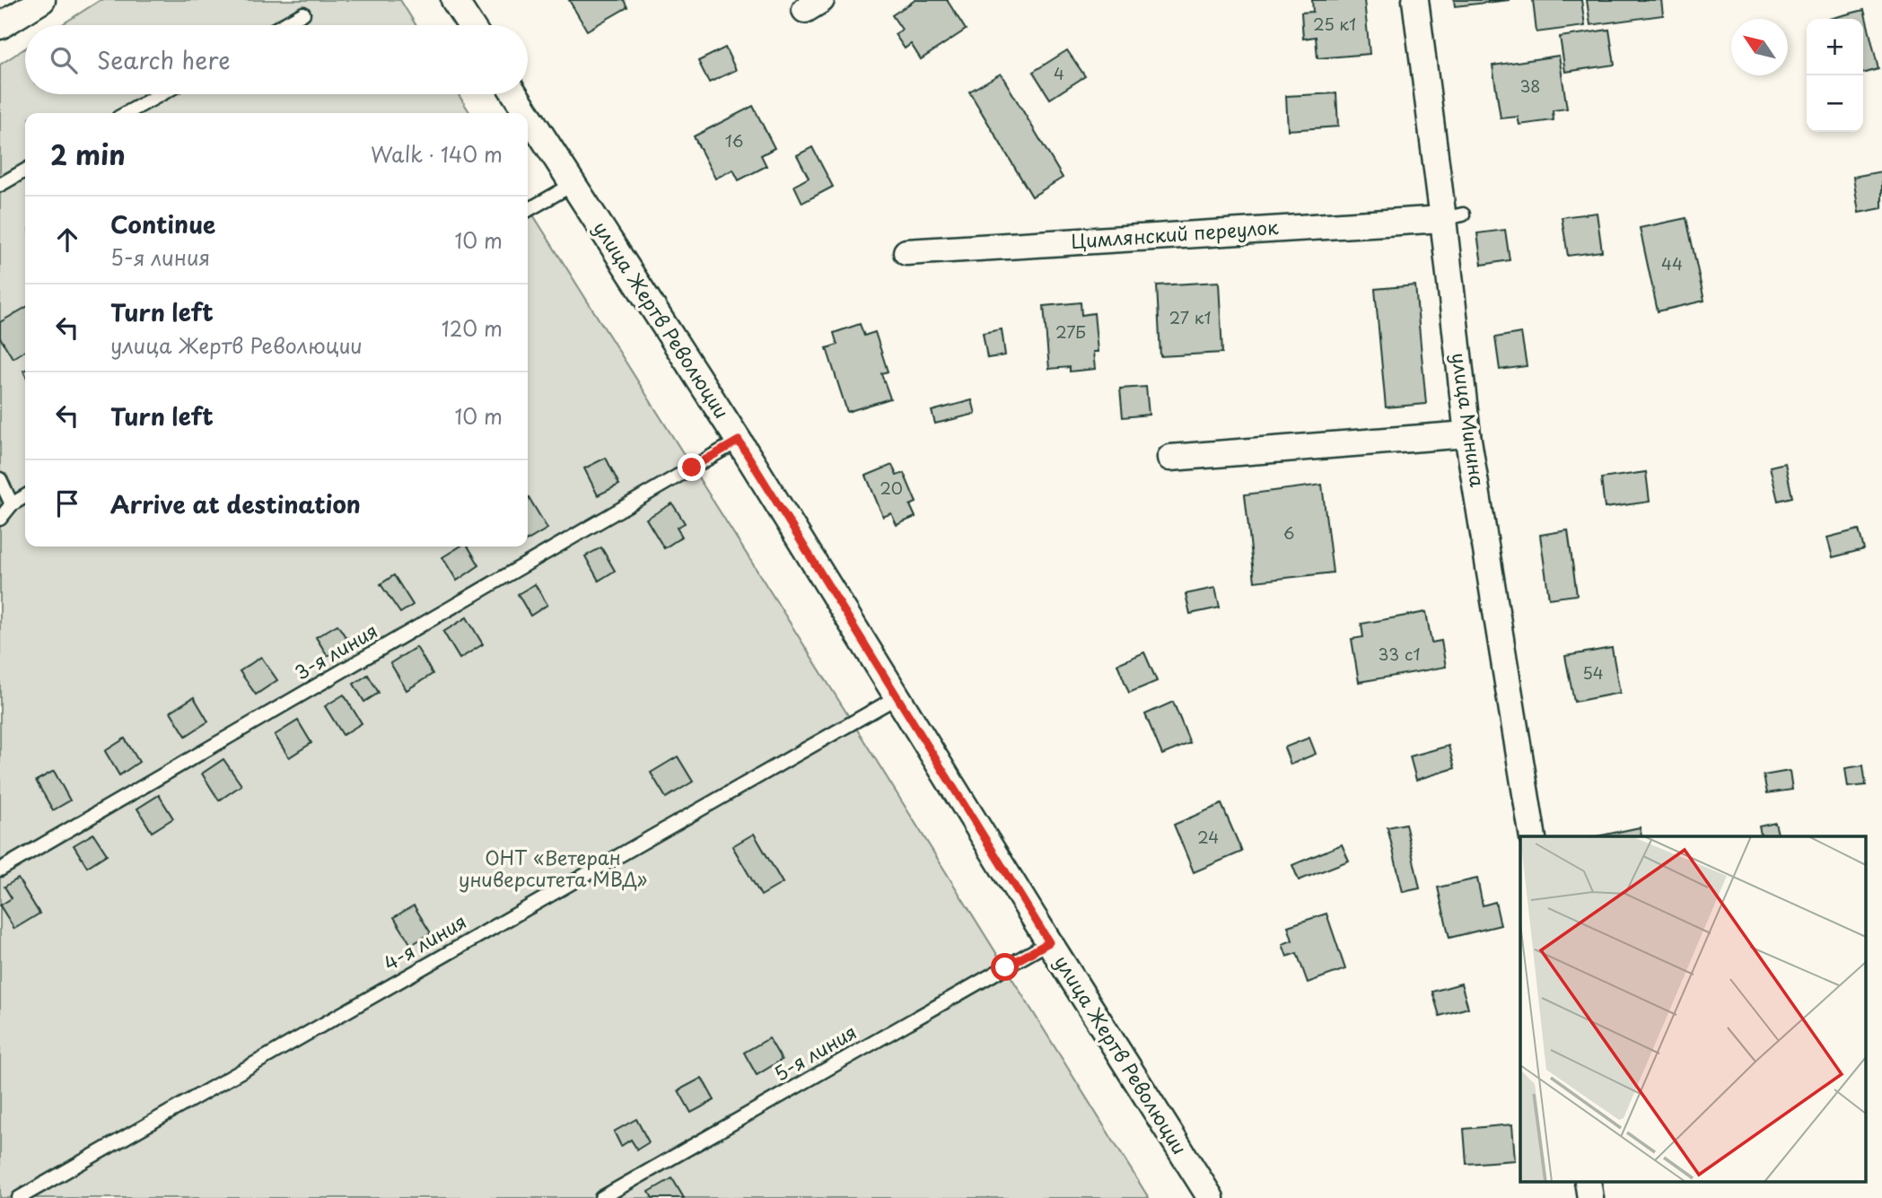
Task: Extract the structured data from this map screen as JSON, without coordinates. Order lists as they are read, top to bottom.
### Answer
{
  "streets": {
    "street": ["Цимлянский переулок", "улица Жертв Революции", "улица Минина"],
    "lane": ["3-я линия", "4-я линия", "5-я линия"]
  },
  "crossings": [
    ["Цимлянский переулок", "улица Минина"],
    ["улица Жертв Революции", "3-я линия"],
    ["улица Жертв Революции", "4-я линия"],
    ["улица Жертв Революции", "5-я линия"]
  ],
  "parks": ["ОНТ «Ветеран университета МВД»"],
  "house_numbers": [
    "25 к1",
    "4",
    "38",
    "16",
    "44",
    "27 к1",
    "27Б",
    "20",
    "6",
    "33 с1",
    "54",
    "24"
  ],
  "north": "top left",
  "page": {
    "map_buttons": ["+", "−"],
    "search": "Search here",
    "heading": ["2 min", "Walk · 140 m"],
    "list": [
      ["Continue", "5-я линия", "10 m"],
      ["Turn left", "улица Жертв Революции", "120 m"],
      ["Turn left", "10 m"],
      "Arrive at destination"
    ]
  }
}
